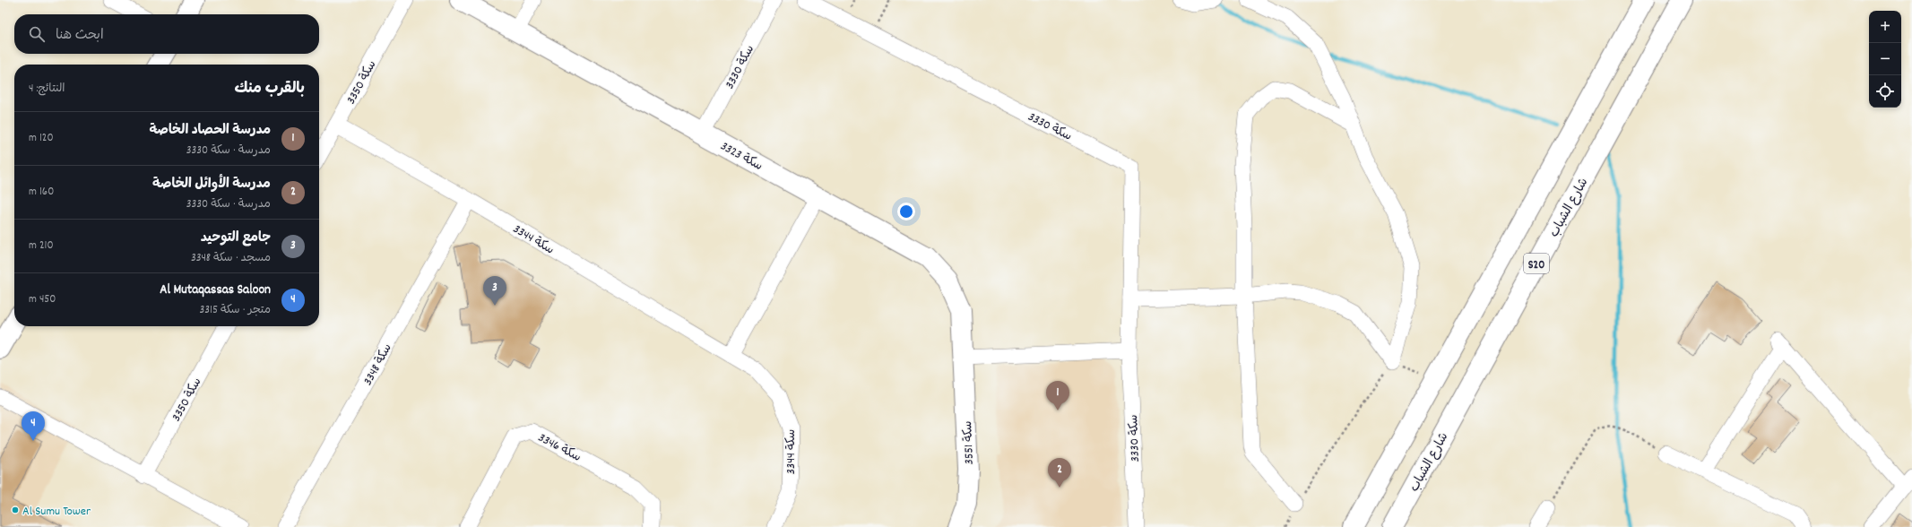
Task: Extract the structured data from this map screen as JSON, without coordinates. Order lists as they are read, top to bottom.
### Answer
{
  "streets": {
    "main road": [
      "سكة 3323",
      "شارع الشباب",
      "S20",
      "سكة 3551"
    ],
    "street": [
      "سكة 3330",
      "سكة 3350",
      "سكة 3344",
      "سكة 3348",
      "سكة 3346"
    ]
  },
  "crossings": [
    ["سكة 3330", "سكة 3323"],
    ["سكة 3350", "سكة 3344"],
    ["سكة 3323", "سكة 3551"],
    ["سكة 3344", "سكة 3348"]
  ],
  "places": ["Al Sumu Tower"],
  "page": {
    "map_buttons": ["+", "−"],
    "search": "ابحث هنا",
    "heading": ["بالقرب منك", "النتائج: 4"],
    "list": [
      {
        "mark": "1",
        "name": "مدرسة الحصاد الخاصة",
        "note": "مدرسة · سكة 3330",
        "value": "120 m"
      },
      {
        "mark": "2",
        "name": "مدرسة الأوائل الخاصة",
        "note": "مدرسة · سكة 3330",
        "value": "160 m"
      },
      {
        "mark": "3",
        "name": "جامع التوحيد",
        "note": "مسجد · سكة 3348",
        "value": "210 m"
      },
      {
        "mark": "4",
        "name": "Al Mutaqassas Saloon",
        "note": "متجر · سكة 3315",
        "value": "450 m"
      }
    ],
    "pins": [
      "3",
      "1",
      "4",
      "2"
    ]
  }
}
